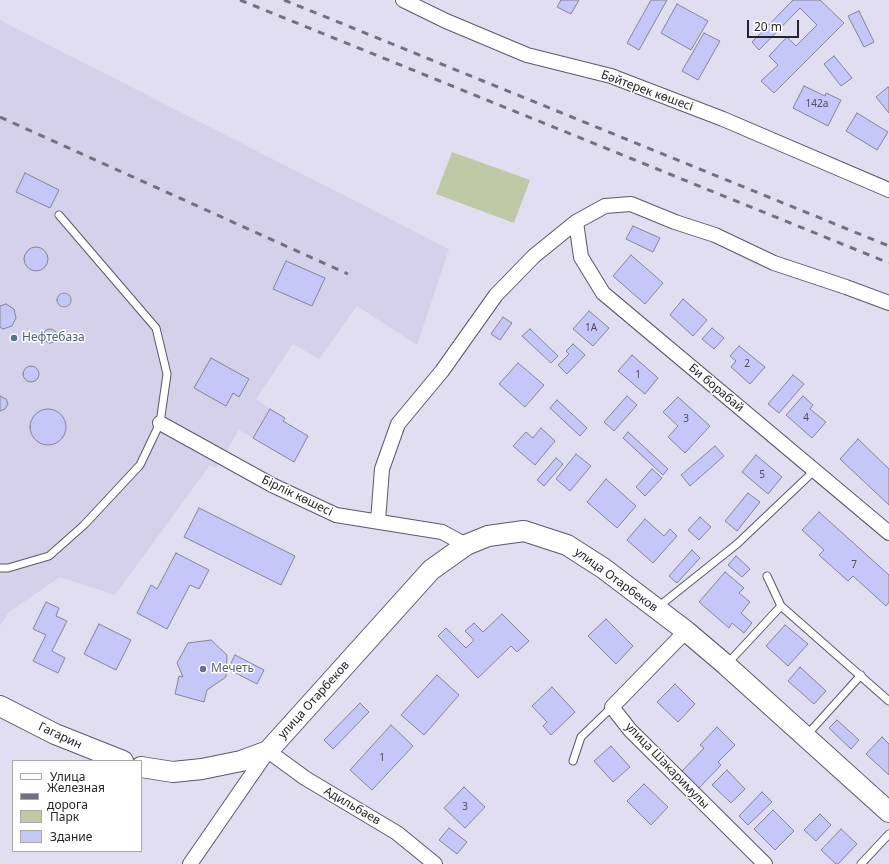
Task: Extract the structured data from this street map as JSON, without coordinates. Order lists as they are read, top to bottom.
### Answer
{
  "streets": {
    "main road": ["улица Отарбеков", "Гагарин"],
    "street": [
      "Бәйтерек көшесі",
      "Би борабай",
      "Бірлік көшесі",
      "улица Шакаримулы",
      "Адильбаев"
    ]
  },
  "crossings": [
    ["Бірлік көшесі", "улица Отарбеков"],
    ["улица Отарбеков", "Адильбаев"]
  ],
  "places": ["Нефтебаза", "Мечеть"],
  "house_numbers": [
    "142a",
    "1А",
    "2",
    "1",
    "4",
    "3",
    "5",
    "7",
    "1",
    "3"
  ],
  "legend": [
    "Улица",
    "Железная дорога",
    "Парк",
    "Здание"
  ],
  "scale_bar": "20 m"
}
